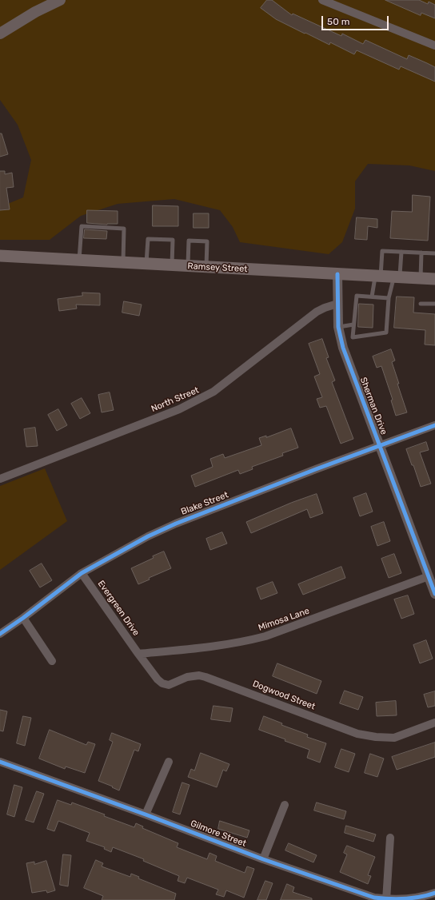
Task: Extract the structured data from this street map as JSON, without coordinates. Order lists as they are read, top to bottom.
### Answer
{
  "streets": {
    "main road": ["Ramsey Street"],
    "street": [
      "North Street",
      "Sherman Drive",
      "Blake Street",
      "Evergreen Drive",
      "Mimosa Lane",
      "Dogwood Street",
      "Gilmore Street"
    ]
  },
  "crossings": [
    ["Ramsey Street", "Sherman Drive"],
    ["North Street", "Sherman Drive"],
    ["Sherman Drive", "Blake Street"],
    ["Sherman Drive", "Mimosa Lane"],
    ["Blake Street", "Evergreen Drive"],
    ["Evergreen Drive", "Mimosa Lane"],
    ["Evergreen Drive", "Dogwood Street"],
    ["Mimosa Lane", "Dogwood Street"]
  ],
  "scale_bar": "50 m"
}
